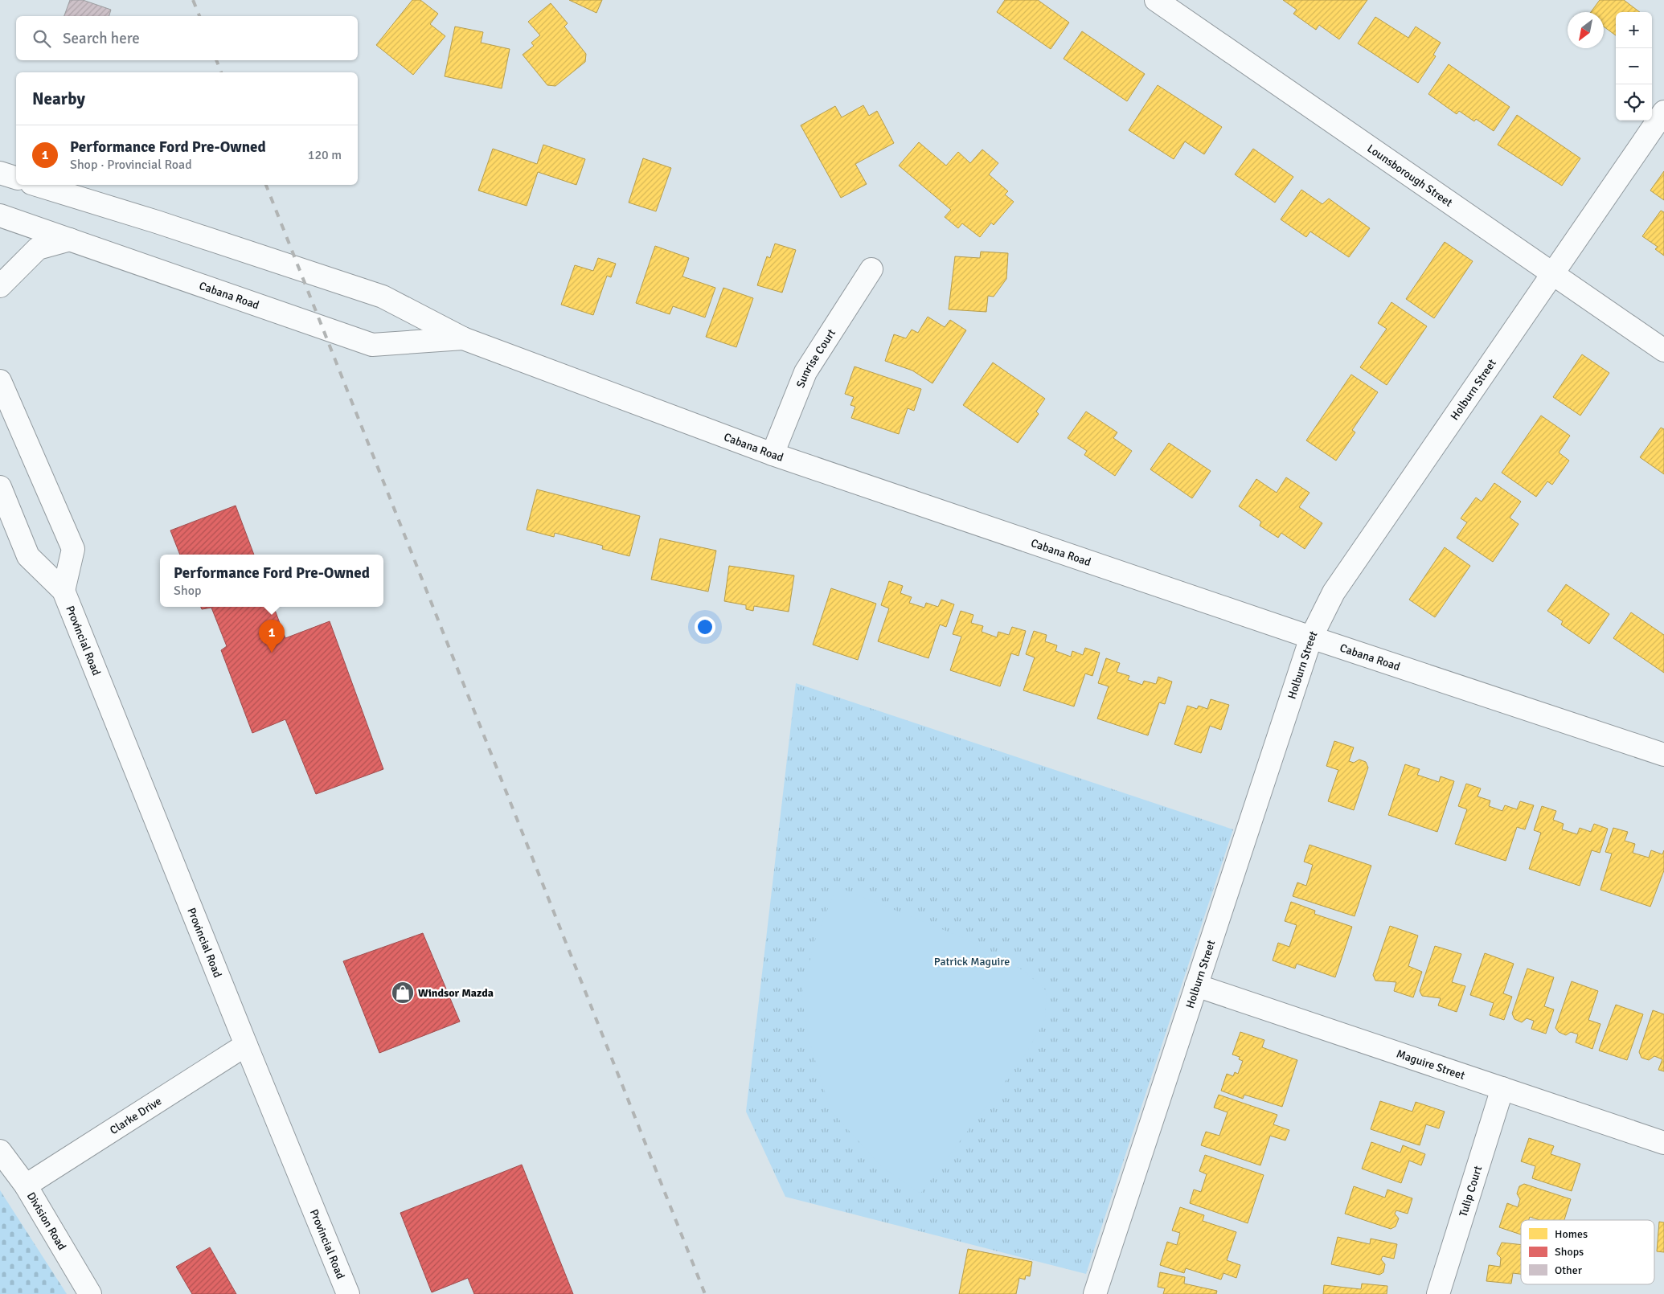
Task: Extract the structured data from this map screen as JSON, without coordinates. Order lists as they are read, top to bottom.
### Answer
{
  "streets": {
    "main road": [
      "Lounsborough Street",
      "Cabana Road",
      "Sunrise Court",
      "Holburn Street",
      "Provincial Road",
      "Maguire Street",
      "Clarke Drive",
      "Tulip Court",
      "Division Road"
    ]
  },
  "crossings": [
    ["Lounsborough Street", "Holburn Street"],
    ["Cabana Road", "Sunrise Court"],
    ["Cabana Road", "Holburn Street"],
    ["Holburn Street", "Maguire Street"],
    ["Provincial Road", "Clarke Drive"],
    ["Maguire Street", "Tulip Court"],
    ["Clarke Drive", "Division Road"]
  ],
  "parks": ["Patrick Maguire"],
  "places": {
    "shop": ["Windsor Mazda"]
  },
  "legend": ["Homes", "Shops", "Other"],
  "north": "bottom left",
  "page": {
    "map_buttons": ["+", "−"],
    "search": "Search here",
    "heading": "Nearby",
    "list": [
      {
        "mark": "1",
        "name": "Performance Ford Pre-Owned",
        "note": "Shop · Provincial Road",
        "value": "120 m"
      }
    ],
    "popup": ["Performance Ford Pre-Owned", "Shop"],
    "pins": "1"
  }
}
